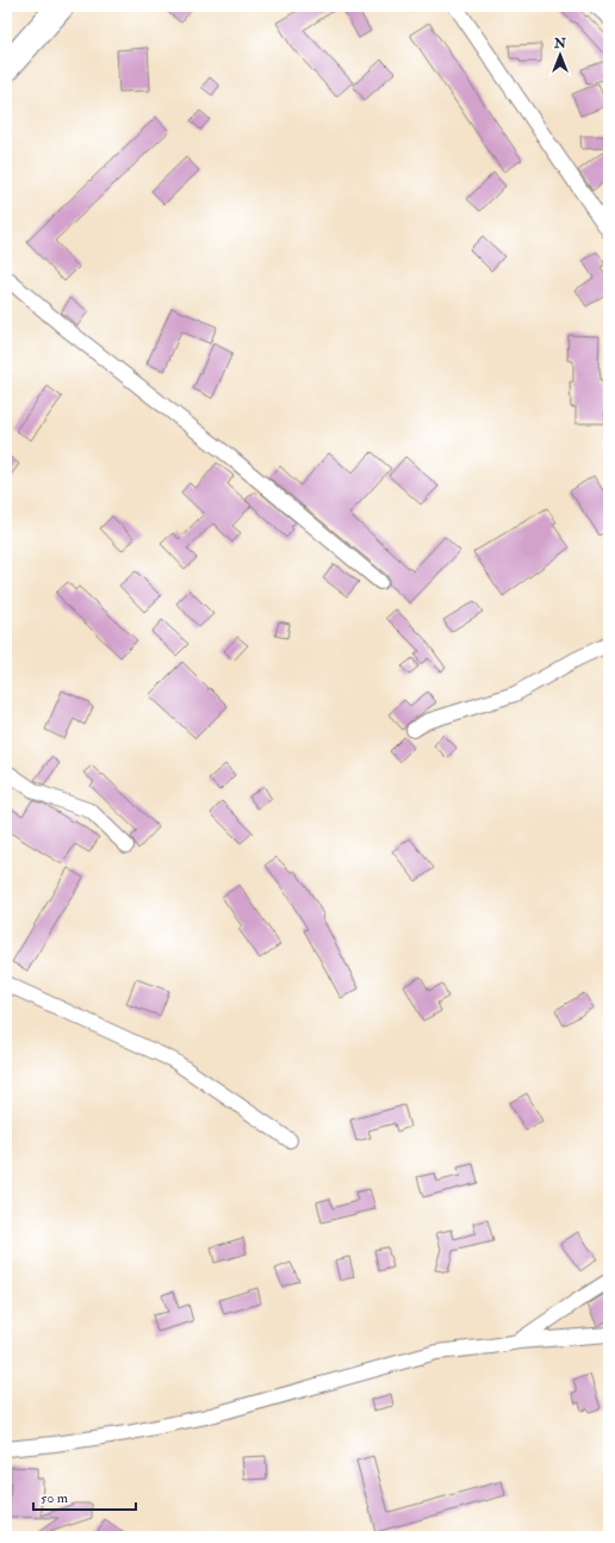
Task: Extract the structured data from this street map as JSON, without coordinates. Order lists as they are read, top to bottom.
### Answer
{
  "scale_bar": "50 m",
  "north": "top"
}
